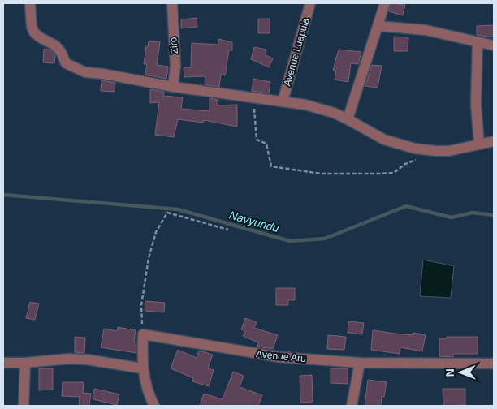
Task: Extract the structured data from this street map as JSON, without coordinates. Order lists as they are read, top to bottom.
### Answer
{
  "streets": {
    "street": ["Ziro", "Avenue Luapula", "Avenue Aru"]
  },
  "water": ["Navyundu"],
  "north": "left"
}
